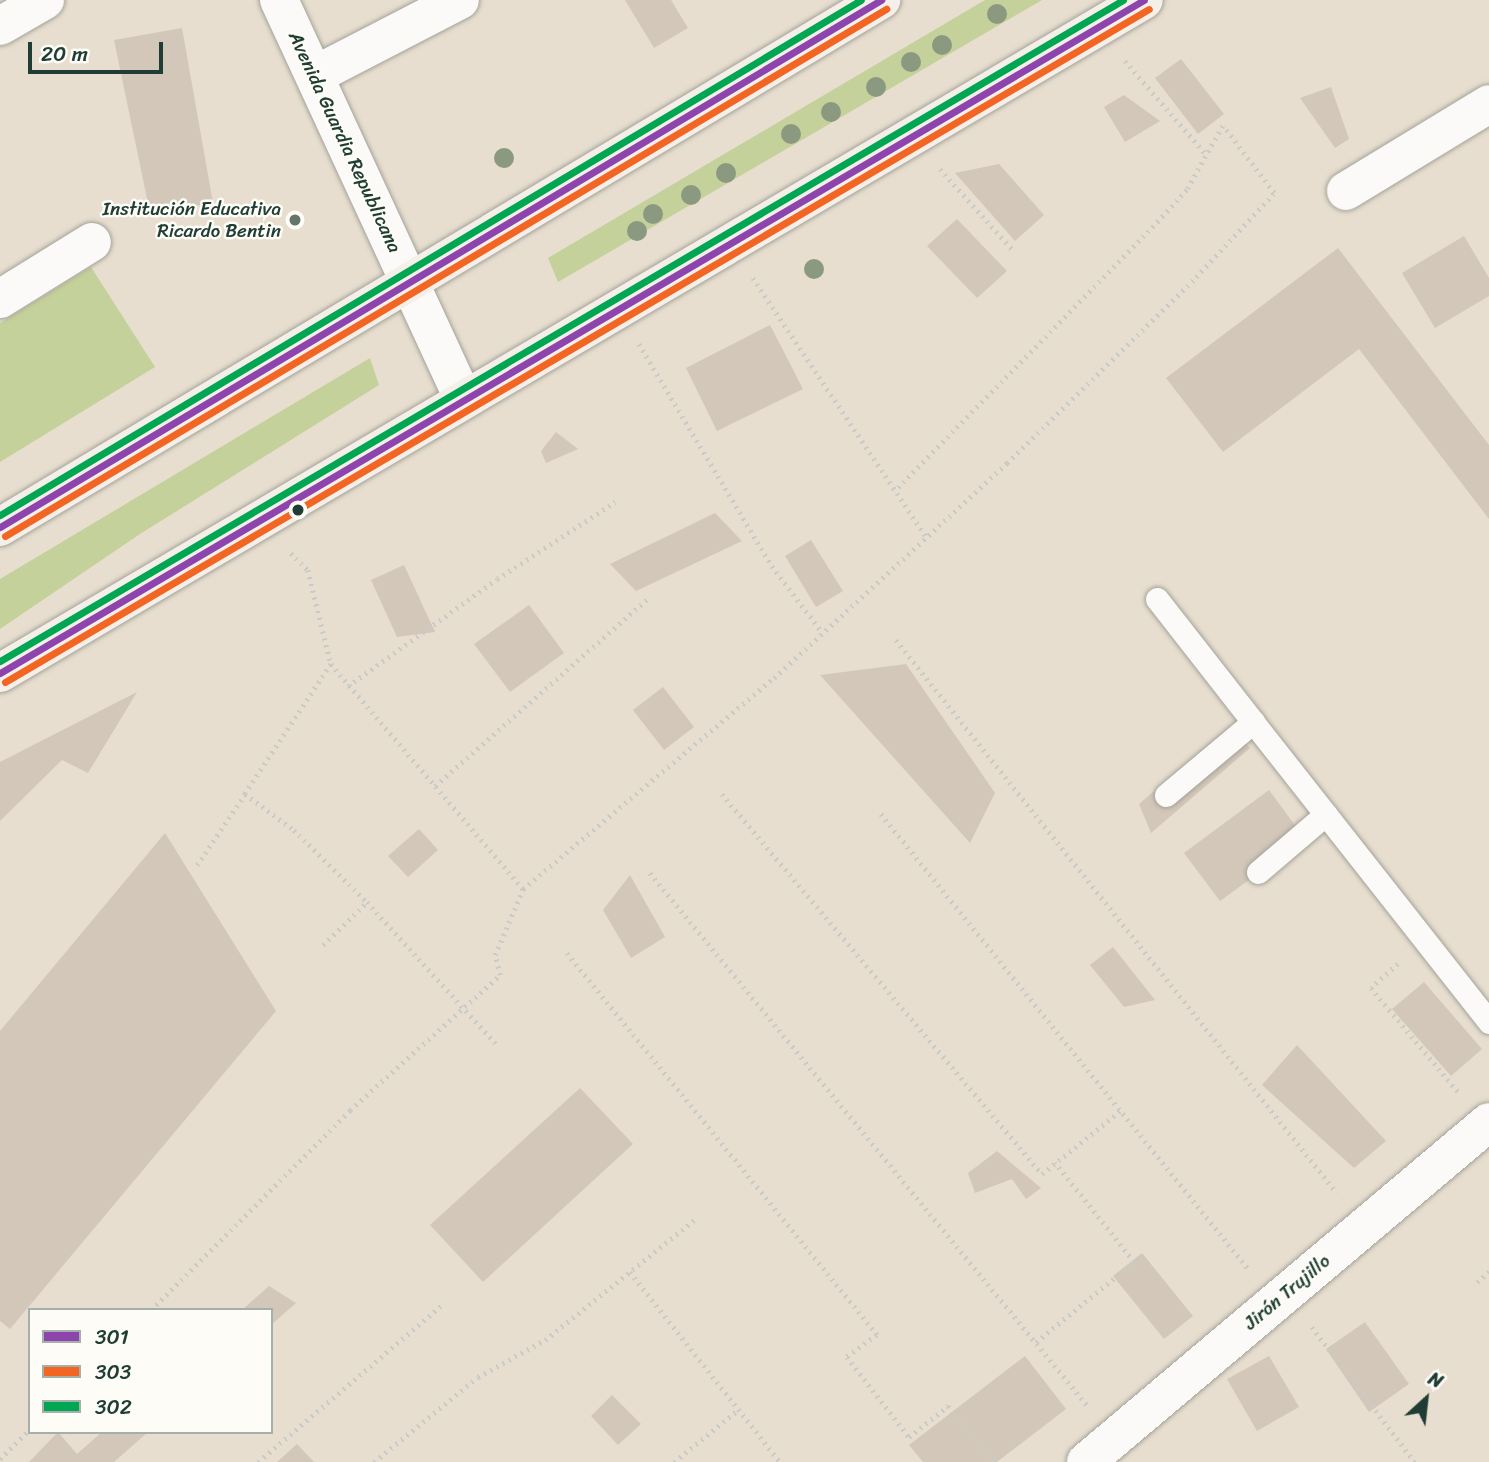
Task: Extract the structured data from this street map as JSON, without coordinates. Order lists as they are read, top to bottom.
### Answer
{
  "streets": {
    "street": ["Avenida Guardia Republicana", "Jirón Trujillo"]
  },
  "places": ["Institución Educativa Ricardo Bentin"],
  "lines": ["transit line 301", "transit line 302", "transit line 303"],
  "legend": ["301", "303", "302"],
  "scale_bar": "20 m",
  "north": "top right"
}
